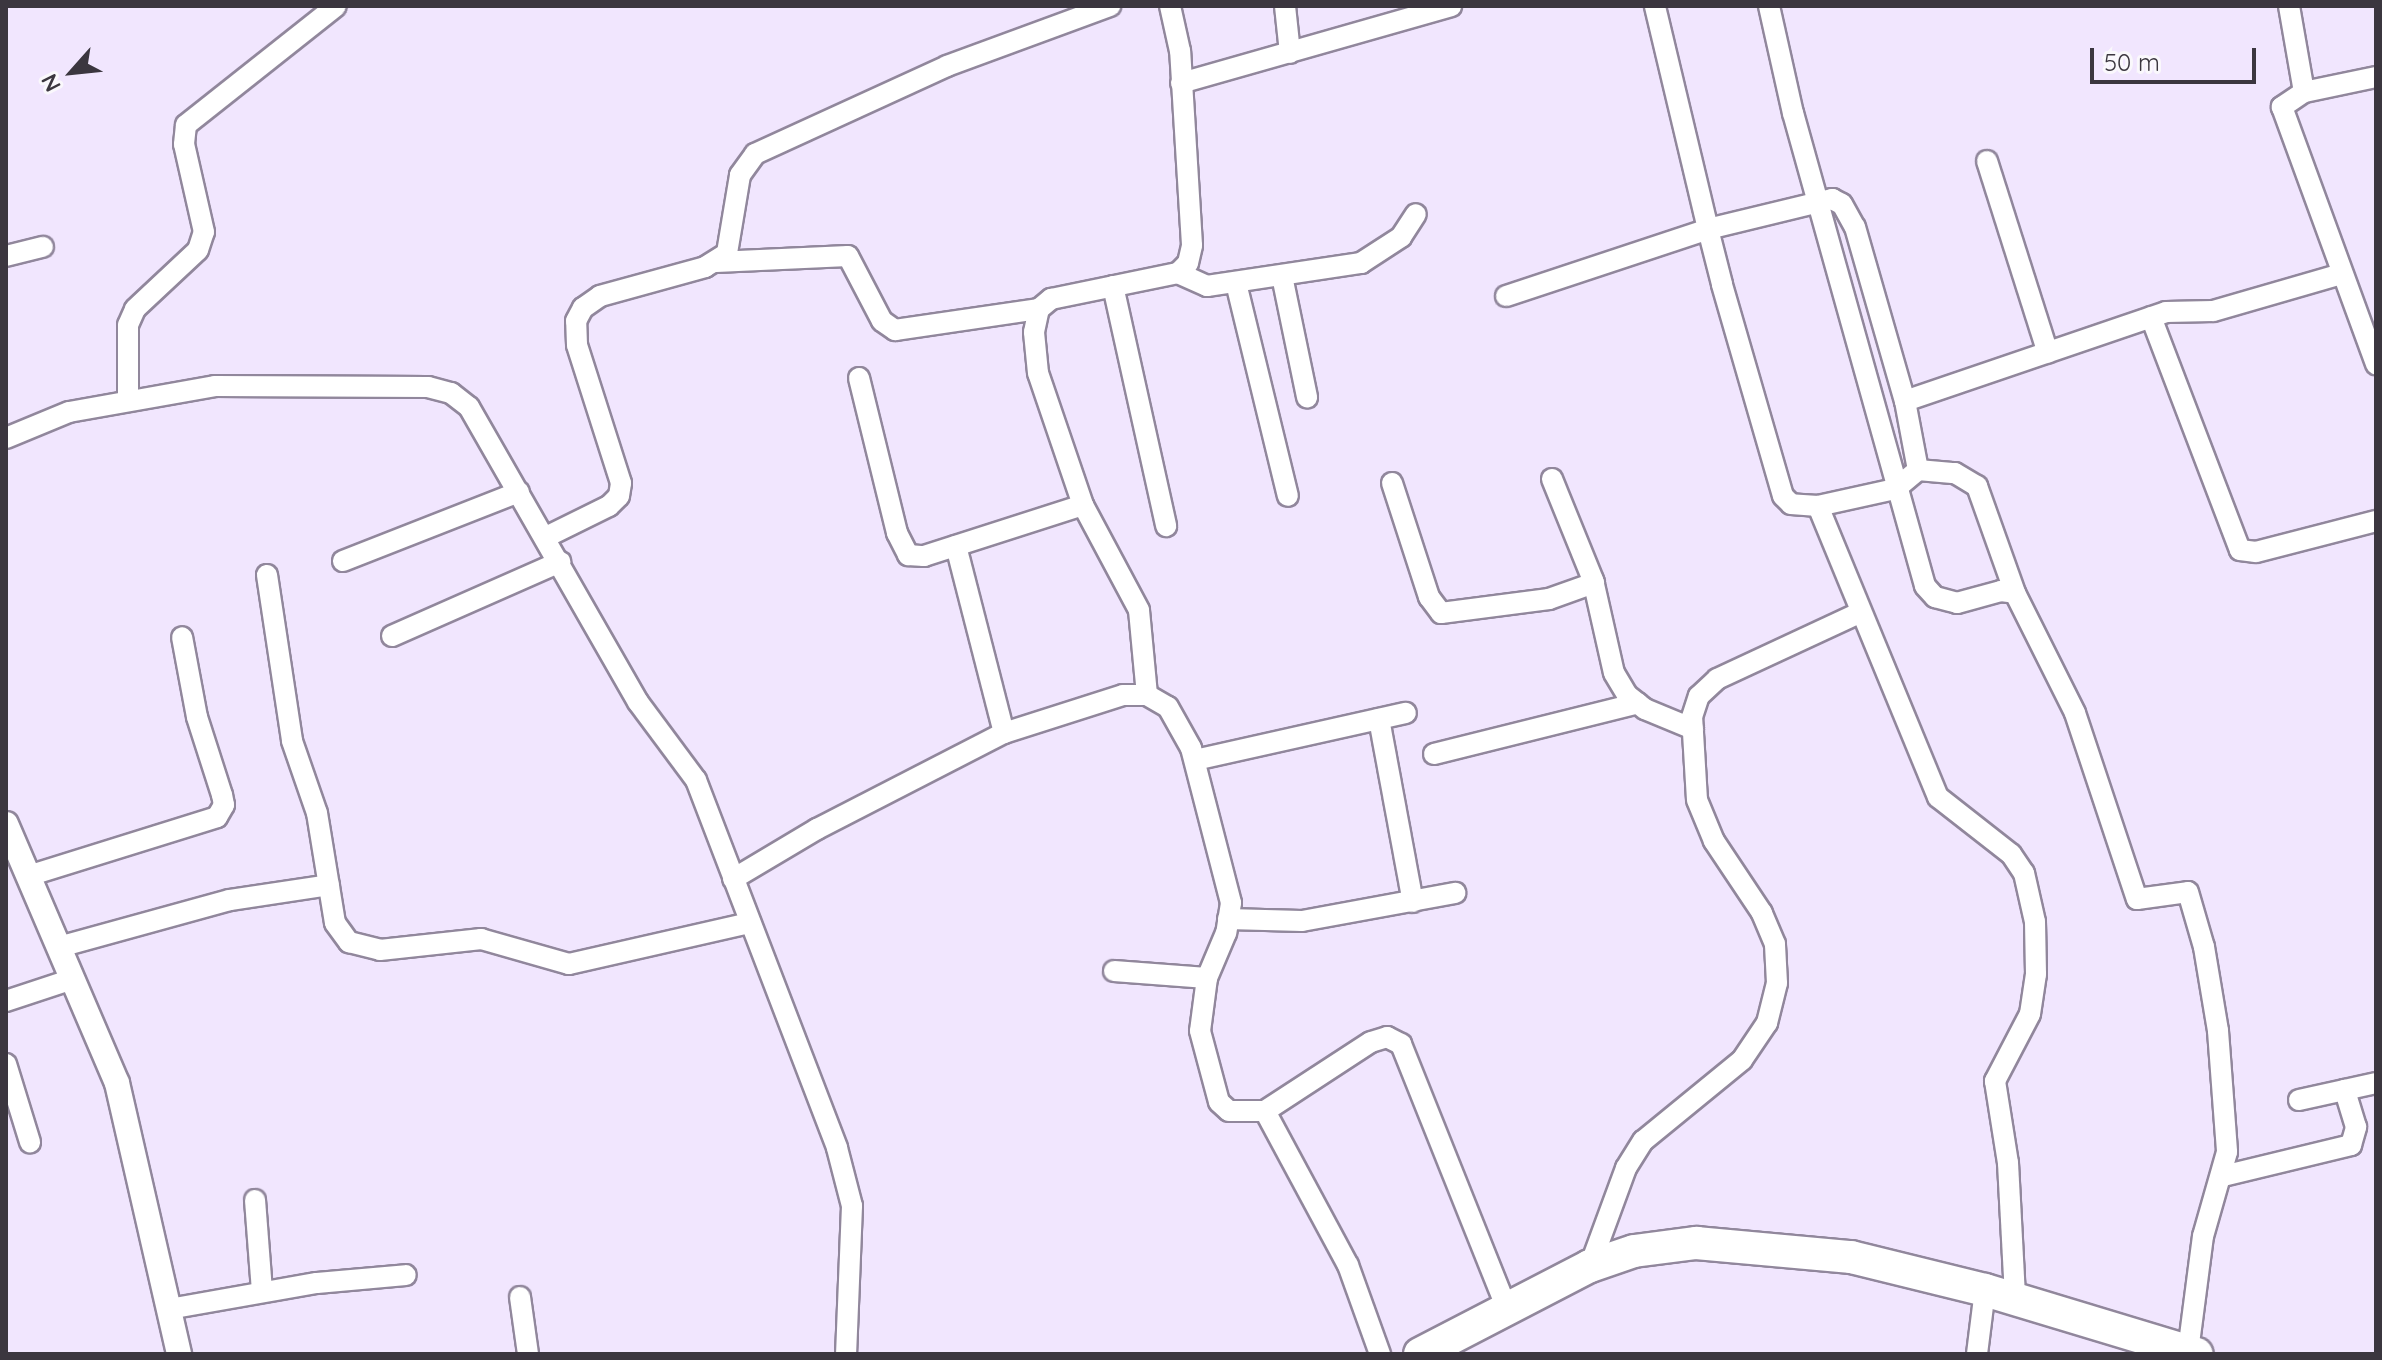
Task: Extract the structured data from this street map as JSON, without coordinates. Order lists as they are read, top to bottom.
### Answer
{
  "scale_bar": "50 m",
  "north": "bottom left"
}
